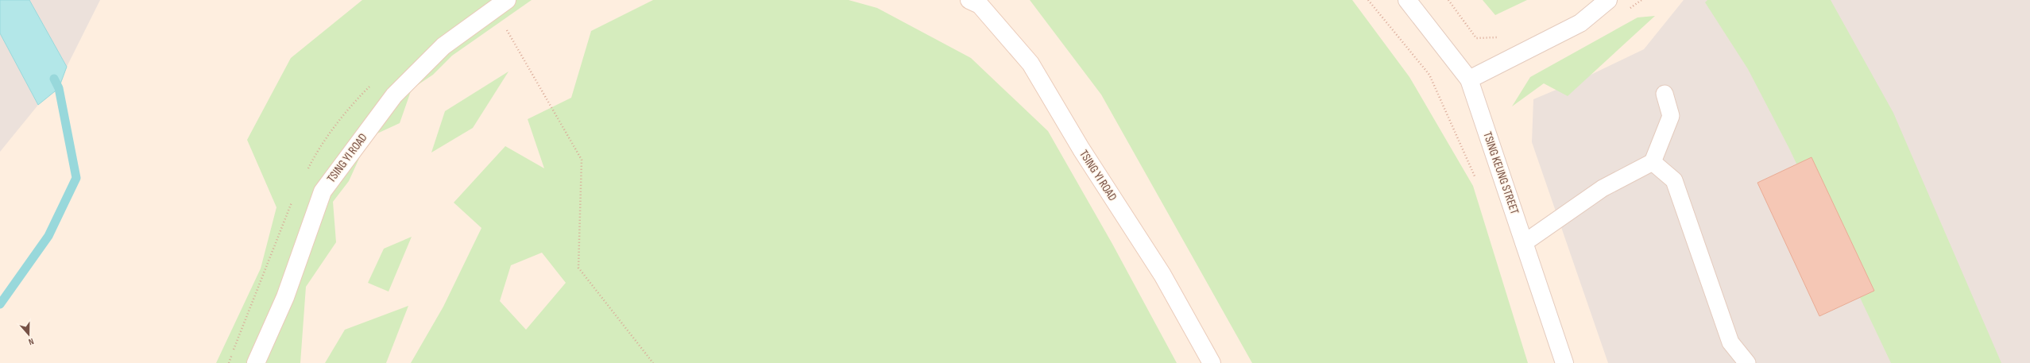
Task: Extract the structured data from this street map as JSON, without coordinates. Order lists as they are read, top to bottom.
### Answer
{
  "streets": {
    "main road": ["TSING YI ROAD", "TSING KEUNG STREET"]
  },
  "north": "bottom"
}
